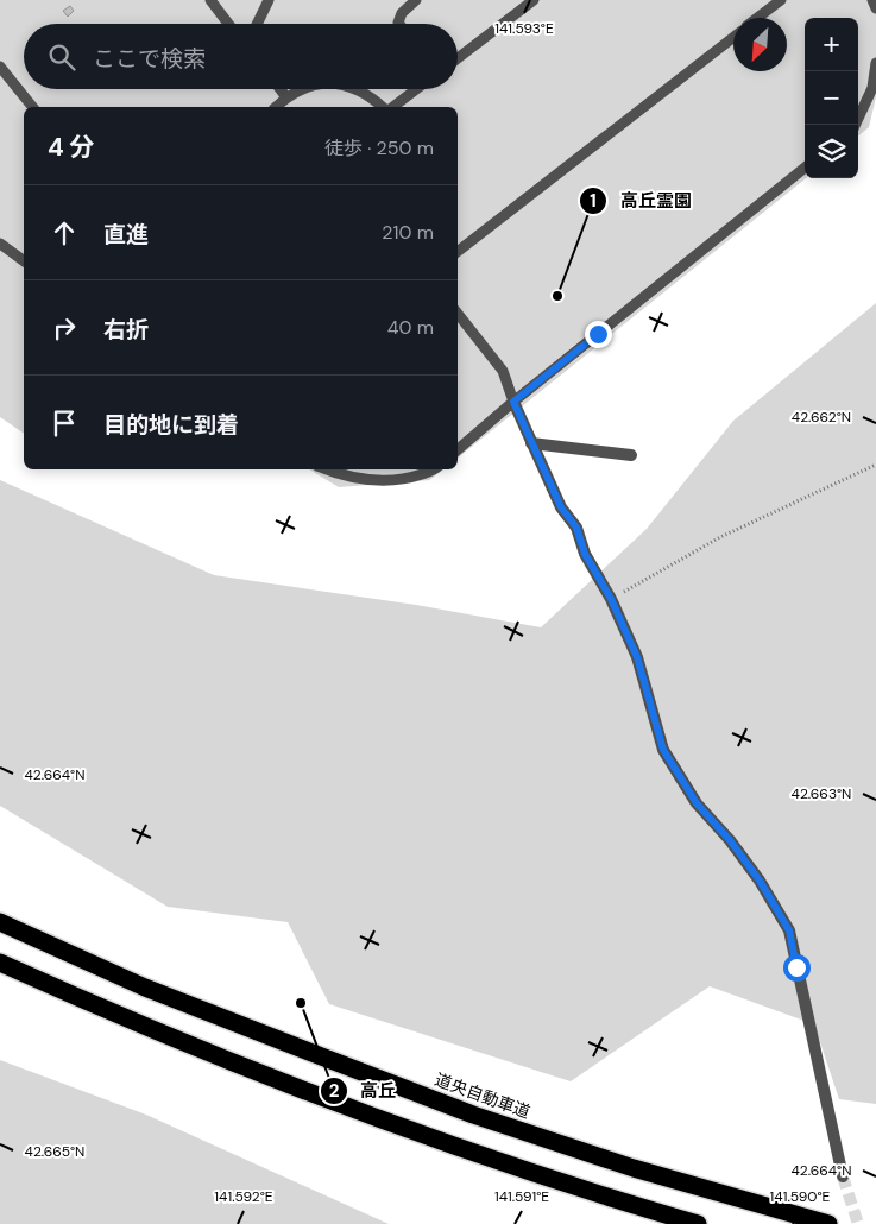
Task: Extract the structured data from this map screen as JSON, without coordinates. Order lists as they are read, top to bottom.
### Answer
{
  "streets": {
    "highway": ["道央自動車道"]
  },
  "places": ["高丘霊園", "高丘"],
  "north": "bottom left",
  "page": {
    "map_buttons": ["+", "−"],
    "search": "ここで検索",
    "heading": ["4 分", "徒歩 · 250 m"],
    "list": [
      ["直進", "210 m"],
      ["右折", "40 m"],
      "目的地に到着"
    ]
  },
  "coordinates": [
    "141.593°E",
    "42.662°N",
    "42.664°N",
    "42.663°N",
    "42.665°N",
    "141.592°E",
    "141.591°E",
    "141.590°E"
  ]
}
